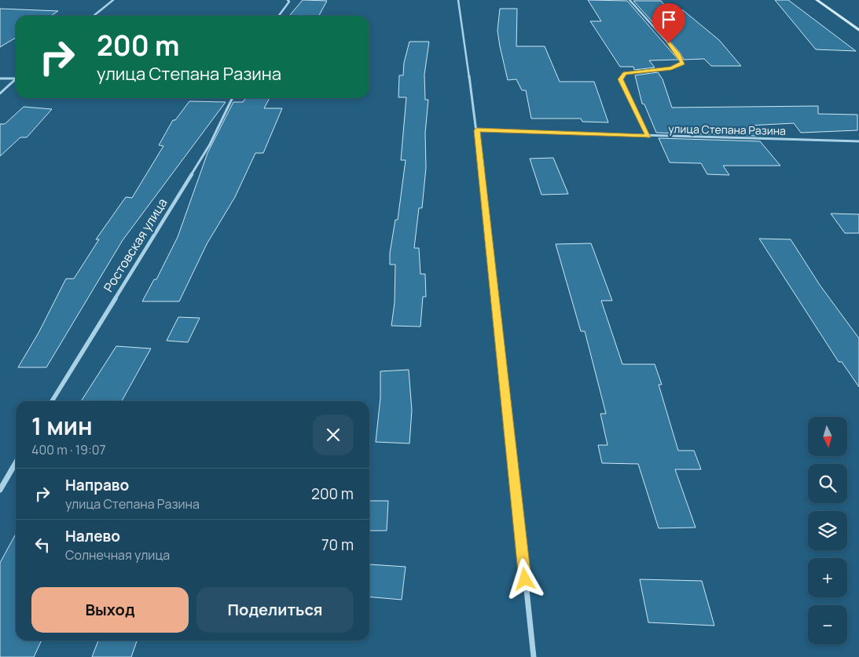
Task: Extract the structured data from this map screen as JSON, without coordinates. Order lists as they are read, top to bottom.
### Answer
{
  "streets": {
    "street": ["улица Степана Разина", "Ростовская улица"]
  },
  "north": "bottom",
  "page": {
    "turn": ["200 m", "улица Степана Разина"],
    "heading": ["1 мин", "400 m · 19:07"],
    "map_buttons": ["+", "−"],
    "list": [
      {
        "name": "Направо",
        "note": "улица Степана Разина",
        "value": "200 m"
      },
      {
        "name": "Налево",
        "note": "Солнечная улица",
        "value": "70 m"
      }
    ],
    "buttons": ["Выход", "Поделиться"]
  }
}
